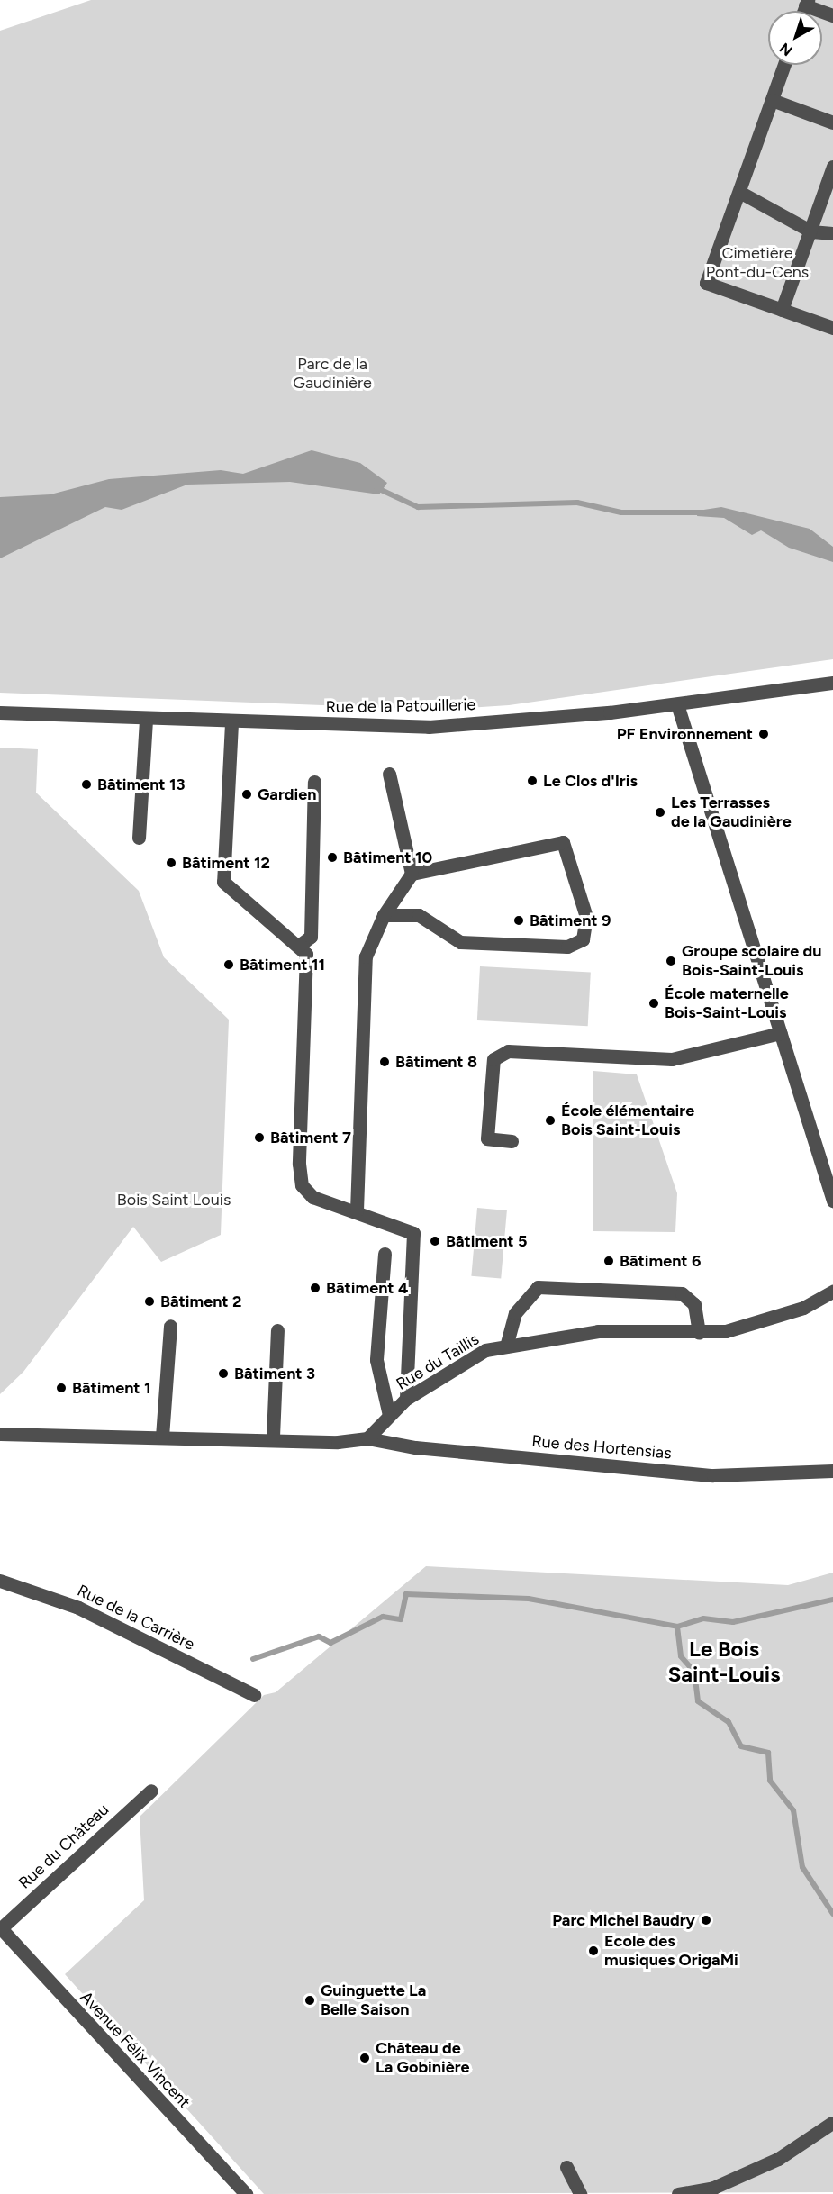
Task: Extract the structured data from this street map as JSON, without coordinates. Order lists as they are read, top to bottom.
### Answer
{
  "streets": {
    "street": [
      "Rue de la Patouillerie",
      "Rue du Taillis",
      "Rue des Hortensias",
      "Rue de la Carrière",
      "Rue du Château",
      "Avenue Félix Vincent"
    ]
  },
  "crossings": [
    ["Rue du Taillis", "Rue des Hortensias"],
    ["Rue du Château", "Avenue Félix Vincent"]
  ],
  "districts": ["Le Bois Saint-Louis"],
  "parks": ["Cimetière Pont-du-Cens", "Parc de la Gaudinière", "Bois Saint Louis"],
  "places": [
    "PF Environnement",
    "Le Clos d'Iris",
    "Bâtiment 13",
    "Gardien",
    "Les Terrasses de la Gaudinière",
    "Bâtiment 10",
    "Bâtiment 12",
    "Bâtiment 9",
    "Groupe scolaire du Bois-Saint-Louis",
    "Bâtiment 11",
    "École maternelle Bois-Saint-Louis",
    "Bâtiment 8",
    "École élémentaire Bois Saint-Louis",
    "Bâtiment 7",
    "Bâtiment 5",
    "Bâtiment 6",
    "Bâtiment 4",
    "Bâtiment 2",
    "Bâtiment 3",
    "Bâtiment 1",
    "Parc Michel Baudry",
    "Ecole des musiques OrigaMi",
    "Guinguette La Belle Saison",
    "Château de La Gobinière"
  ],
  "north": "bottom left"
}
